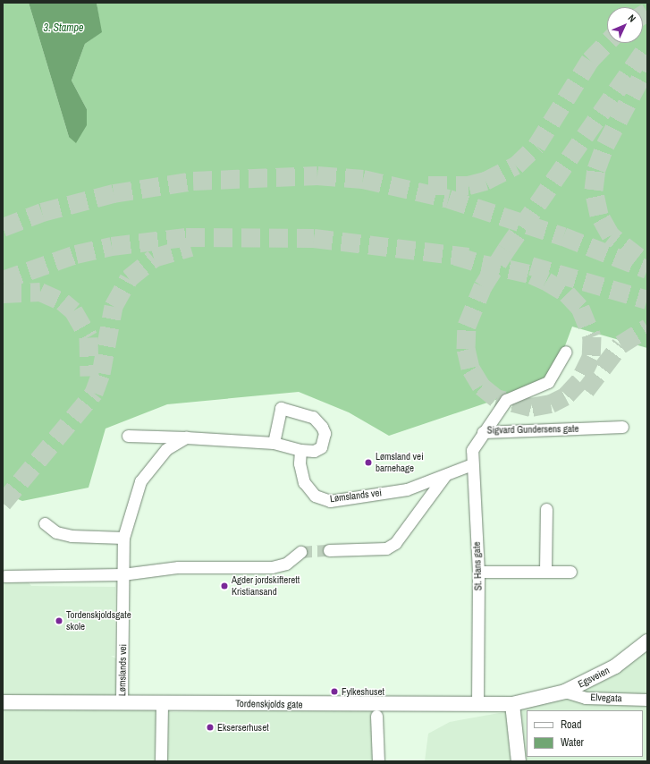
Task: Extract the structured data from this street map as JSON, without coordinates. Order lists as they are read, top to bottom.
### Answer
{
  "streets": {
    "street": [
      "Sigvard Gundersens gate",
      "Lømslands vei",
      "St. Hans gate",
      "Egsveien",
      "Elvegata",
      "Tordenskjolds gate"
    ]
  },
  "crossings": [
    ["Sigvard Gundersens gate", "St. Hans gate"],
    ["Lømslands vei", "St. Hans gate"],
    ["Lømslands vei", "Tordenskjolds gate"],
    ["St. Hans gate", "Tordenskjolds gate"],
    ["Egsveien", "Elvegata"],
    ["Egsveien", "Tordenskjolds gate"]
  ],
  "water": ["3. Stampe"],
  "places": [
    "Lømsland vei barnehage",
    "Agder jordskifterett Kristiansand",
    "Tordenskjoldsgate skole",
    "Fylkeshuset",
    "Ekserserhuset"
  ],
  "legend": ["Road", "Water"],
  "north": "top right"
}
